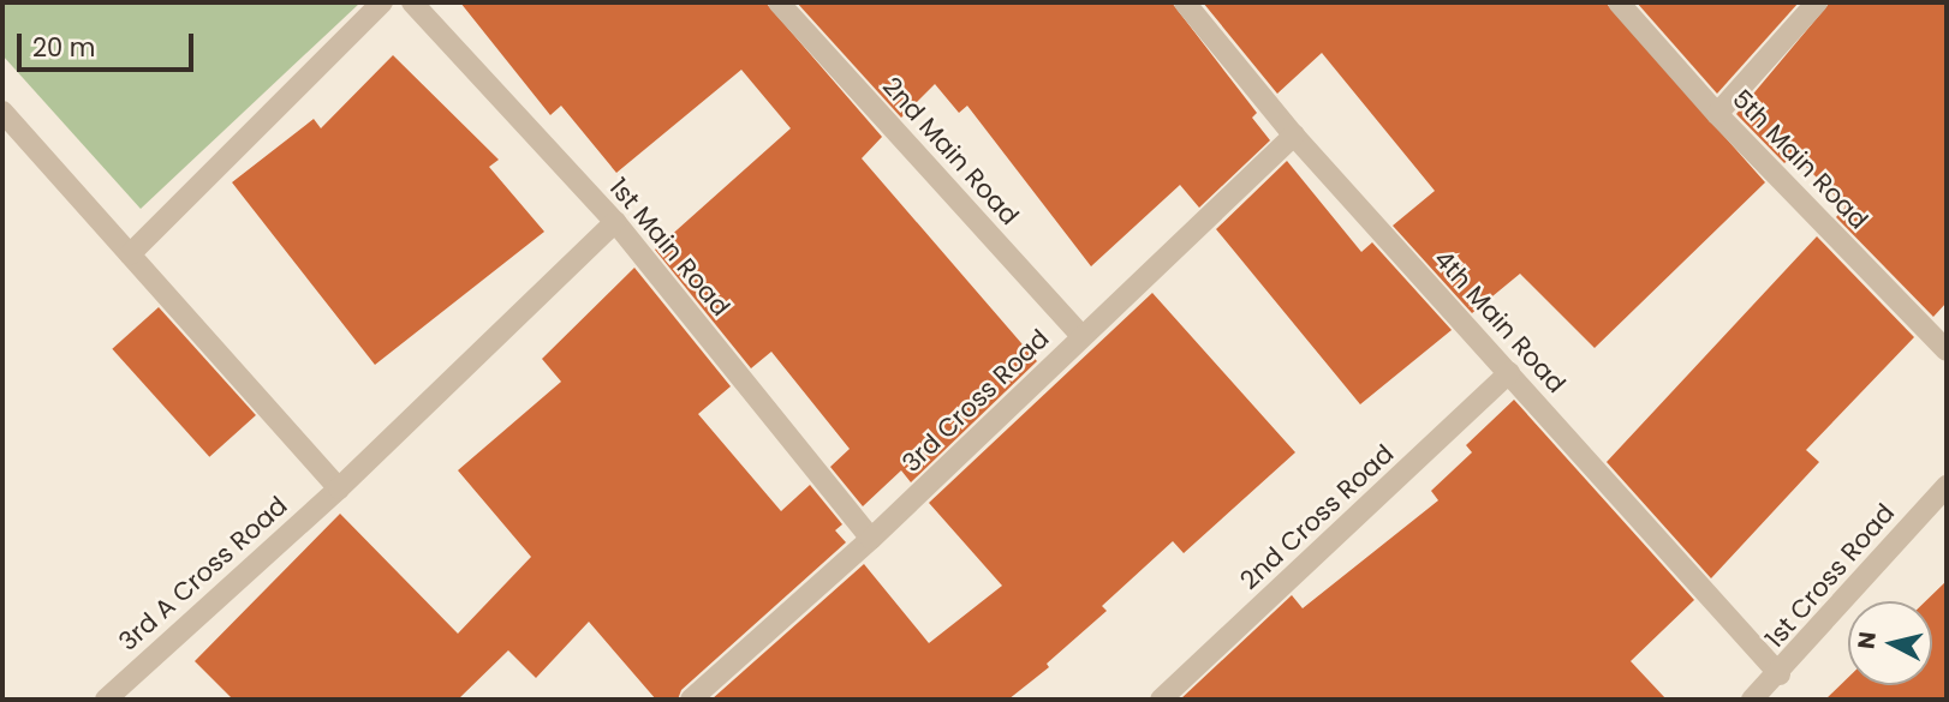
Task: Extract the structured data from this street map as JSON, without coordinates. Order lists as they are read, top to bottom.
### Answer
{
  "streets": {
    "street": [
      "2nd Main Road",
      "5th Main Road",
      "1st Main Road",
      "4th Main Road",
      "3rd Cross Road",
      "2nd Cross Road",
      "3rd A Cross Road",
      "1st Cross Road"
    ]
  },
  "crossings": [
    ["2nd Main Road", "3rd Cross Road"],
    ["1st Main Road", "3rd Cross Road"],
    ["1st Main Road", "3rd A Cross Road"],
    ["4th Main Road", "3rd Cross Road"],
    ["4th Main Road", "2nd Cross Road"],
    ["4th Main Road", "1st Cross Road"]
  ],
  "scale_bar": "20 m",
  "north": "left"
}
